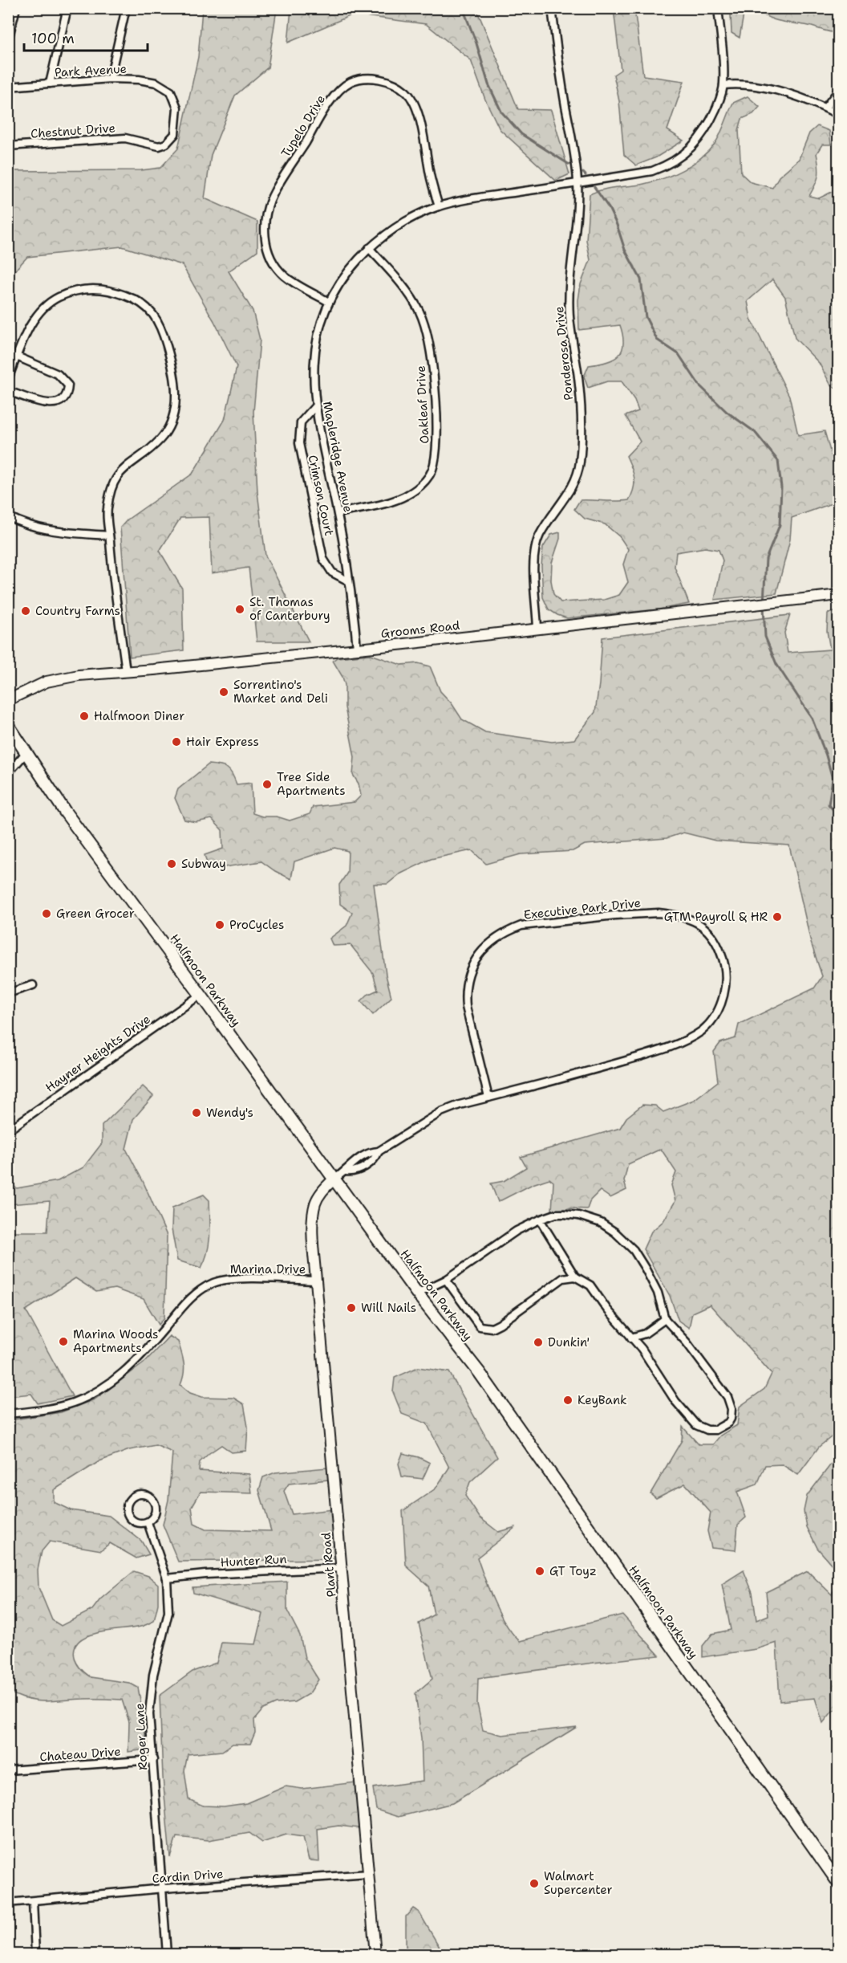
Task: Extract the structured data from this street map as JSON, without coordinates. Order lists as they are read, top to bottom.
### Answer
{
  "streets": {
    "main road": ["Halfmoon Parkway"],
    "street": [
      "Park Avenue",
      "Tupelo Drive",
      "Chestnut Drive",
      "Ponderosa Drive",
      "Oakleaf Drive",
      "Mapleridge Avenue",
      "Crimson Court",
      "Grooms Road",
      "Executive Park Drive",
      "Hayner Heights Drive",
      "Marina Drive",
      "Hunter Run",
      "Plant Road",
      "Roger Lane",
      "Chateau Drive",
      "Cardin Drive"
    ]
  },
  "crossings": [
    ["Park Avenue", "Chestnut Drive"],
    ["Tupelo Drive", "Mapleridge Avenue"],
    ["Ponderosa Drive", "Mapleridge Avenue"],
    ["Ponderosa Drive", "Grooms Road"],
    ["Oakleaf Drive", "Mapleridge Avenue"],
    ["Mapleridge Avenue", "Crimson Court"],
    ["Mapleridge Avenue", "Grooms Road"],
    ["Executive Park Drive", "Halfmoon Parkway"],
    ["Executive Park Drive", "Plant Road"],
    ["Halfmoon Parkway", "Hayner Heights Drive"],
    ["Halfmoon Parkway", "Plant Road"],
    ["Marina Drive", "Plant Road"],
    ["Hunter Run", "Plant Road"],
    ["Hunter Run", "Roger Lane"],
    ["Plant Road", "Cardin Drive"],
    ["Roger Lane", "Chateau Drive"],
    ["Roger Lane", "Cardin Drive"]
  ],
  "places": [
    "St. Thomas of Canterbury",
    "Country Farms",
    "Sorrentino's Market and Deli",
    "Halfmoon Diner",
    "Hair Express",
    "Tree Side Apartments",
    "Subway",
    "Green Grocer",
    "GTM Payroll & HR",
    "ProCycles",
    "Wendy's",
    "Will Nails",
    "Marina Woods Apartments",
    "Dunkin'",
    "KeyBank",
    "GT Toyz",
    "Walmart Supercenter"
  ],
  "scale_bar": "100 m"
}
